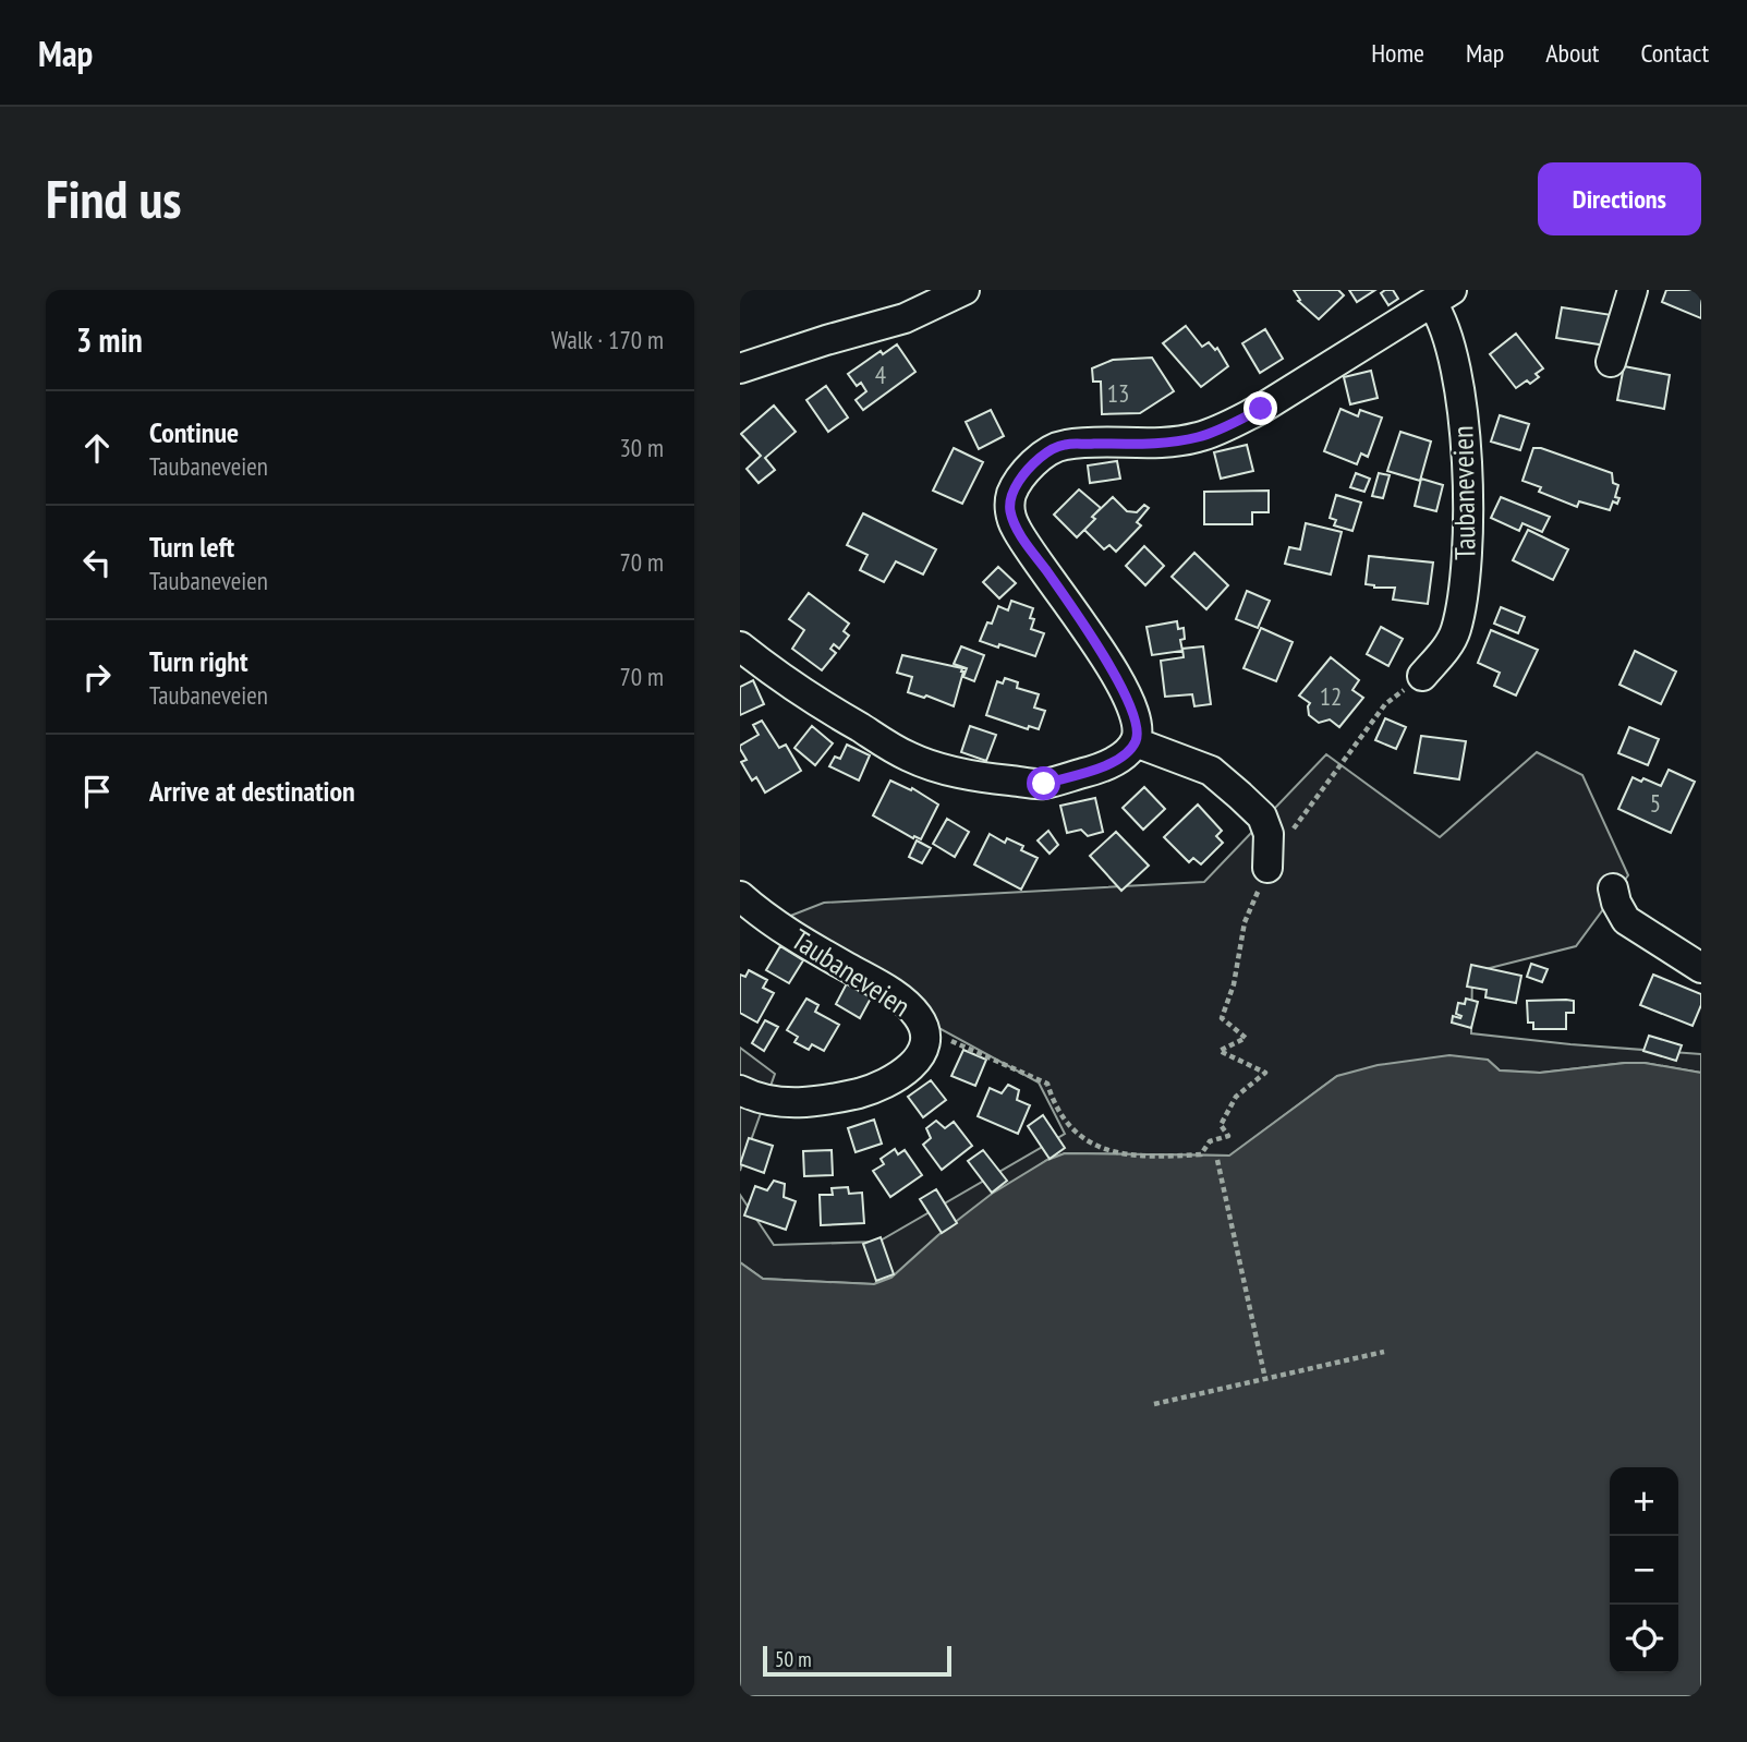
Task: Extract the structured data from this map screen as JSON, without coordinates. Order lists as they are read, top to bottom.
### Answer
{
  "streets": {
    "street": ["Taubaneveien"]
  },
  "house_numbers": [
    "4",
    "13",
    "12",
    "5"
  ],
  "scale_bar": "50 m",
  "page": {
    "header": "Map",
    "nav": [
      "Home",
      "Map",
      "About",
      "Contact"
    ],
    "buttons": "Directions",
    "title": "Find us",
    "heading": ["3 min", "Walk · 170 m"],
    "list": [
      ["Continue", "Taubaneveien", "30 m"],
      ["Turn left", "Taubaneveien", "70 m"],
      ["Turn right", "Taubaneveien", "70 m"],
      "Arrive at destination"
    ],
    "map_buttons": ["+", "−"],
    "scale": "50 m"
  }
}
